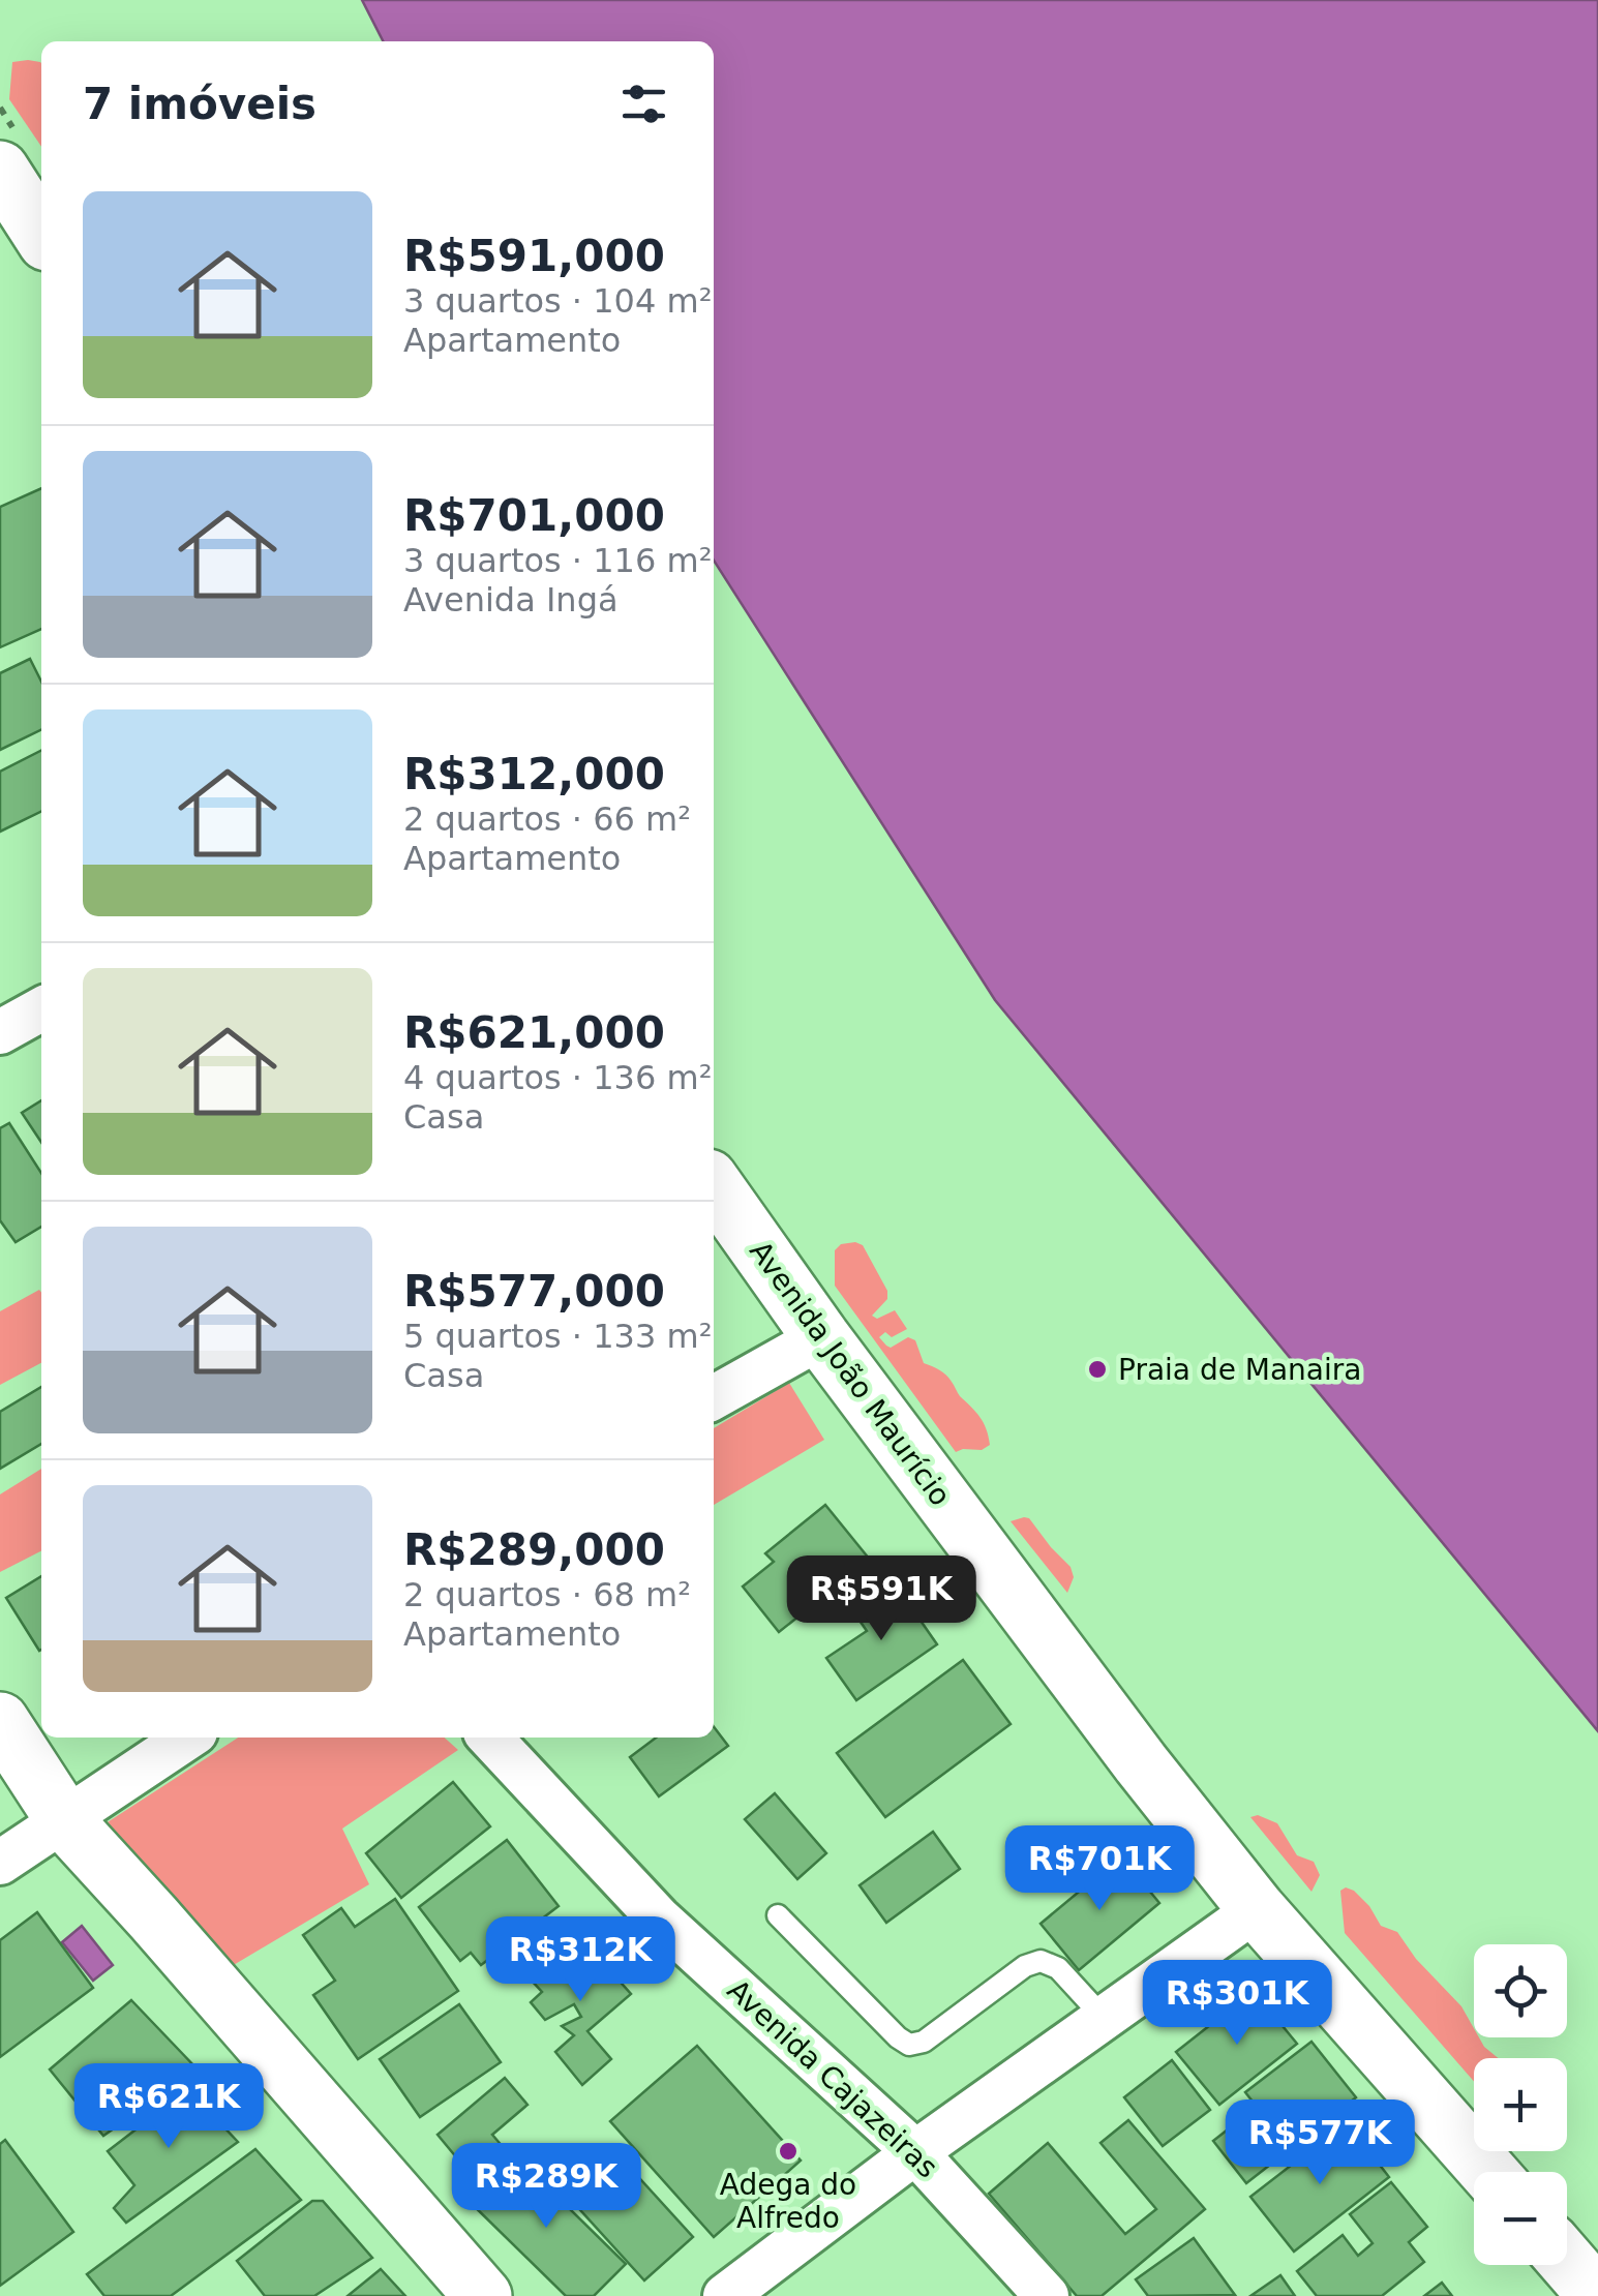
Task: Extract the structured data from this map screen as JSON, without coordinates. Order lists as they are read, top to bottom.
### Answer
{
  "streets": {
    "main road": ["Avenida João Maurício"],
    "street": ["Avenida Cajazeiras"]
  },
  "places": ["Praia de Manaira", "Adega do Alfredo"],
  "page": {
    "heading": "7 imóveis",
    "list": [
      {
        "name": "R$591,000",
        "note": "3 quartos · 104 m² · Apartamento"
      },
      {
        "name": "R$701,000",
        "note": "3 quartos · 116 m² · Avenida Ingá"
      },
      {
        "name": "R$312,000",
        "note": "2 quartos · 66 m² · Apartamento"
      },
      {
        "name": "R$621,000",
        "note": "4 quartos · 136 m² · Casa"
      },
      {
        "name": "R$577,000",
        "note": "5 quartos · 133 m² · Casa"
      },
      {
        "name": "R$289,000",
        "note": "2 quartos · 68 m² · Apartamento"
      }
    ],
    "price": [
      "R$591K",
      "R$701K",
      "R$312K",
      "R$301K",
      "R$621K",
      "R$577K",
      "R$289K"
    ],
    "map_buttons": ["+", "−"]
  }
}
